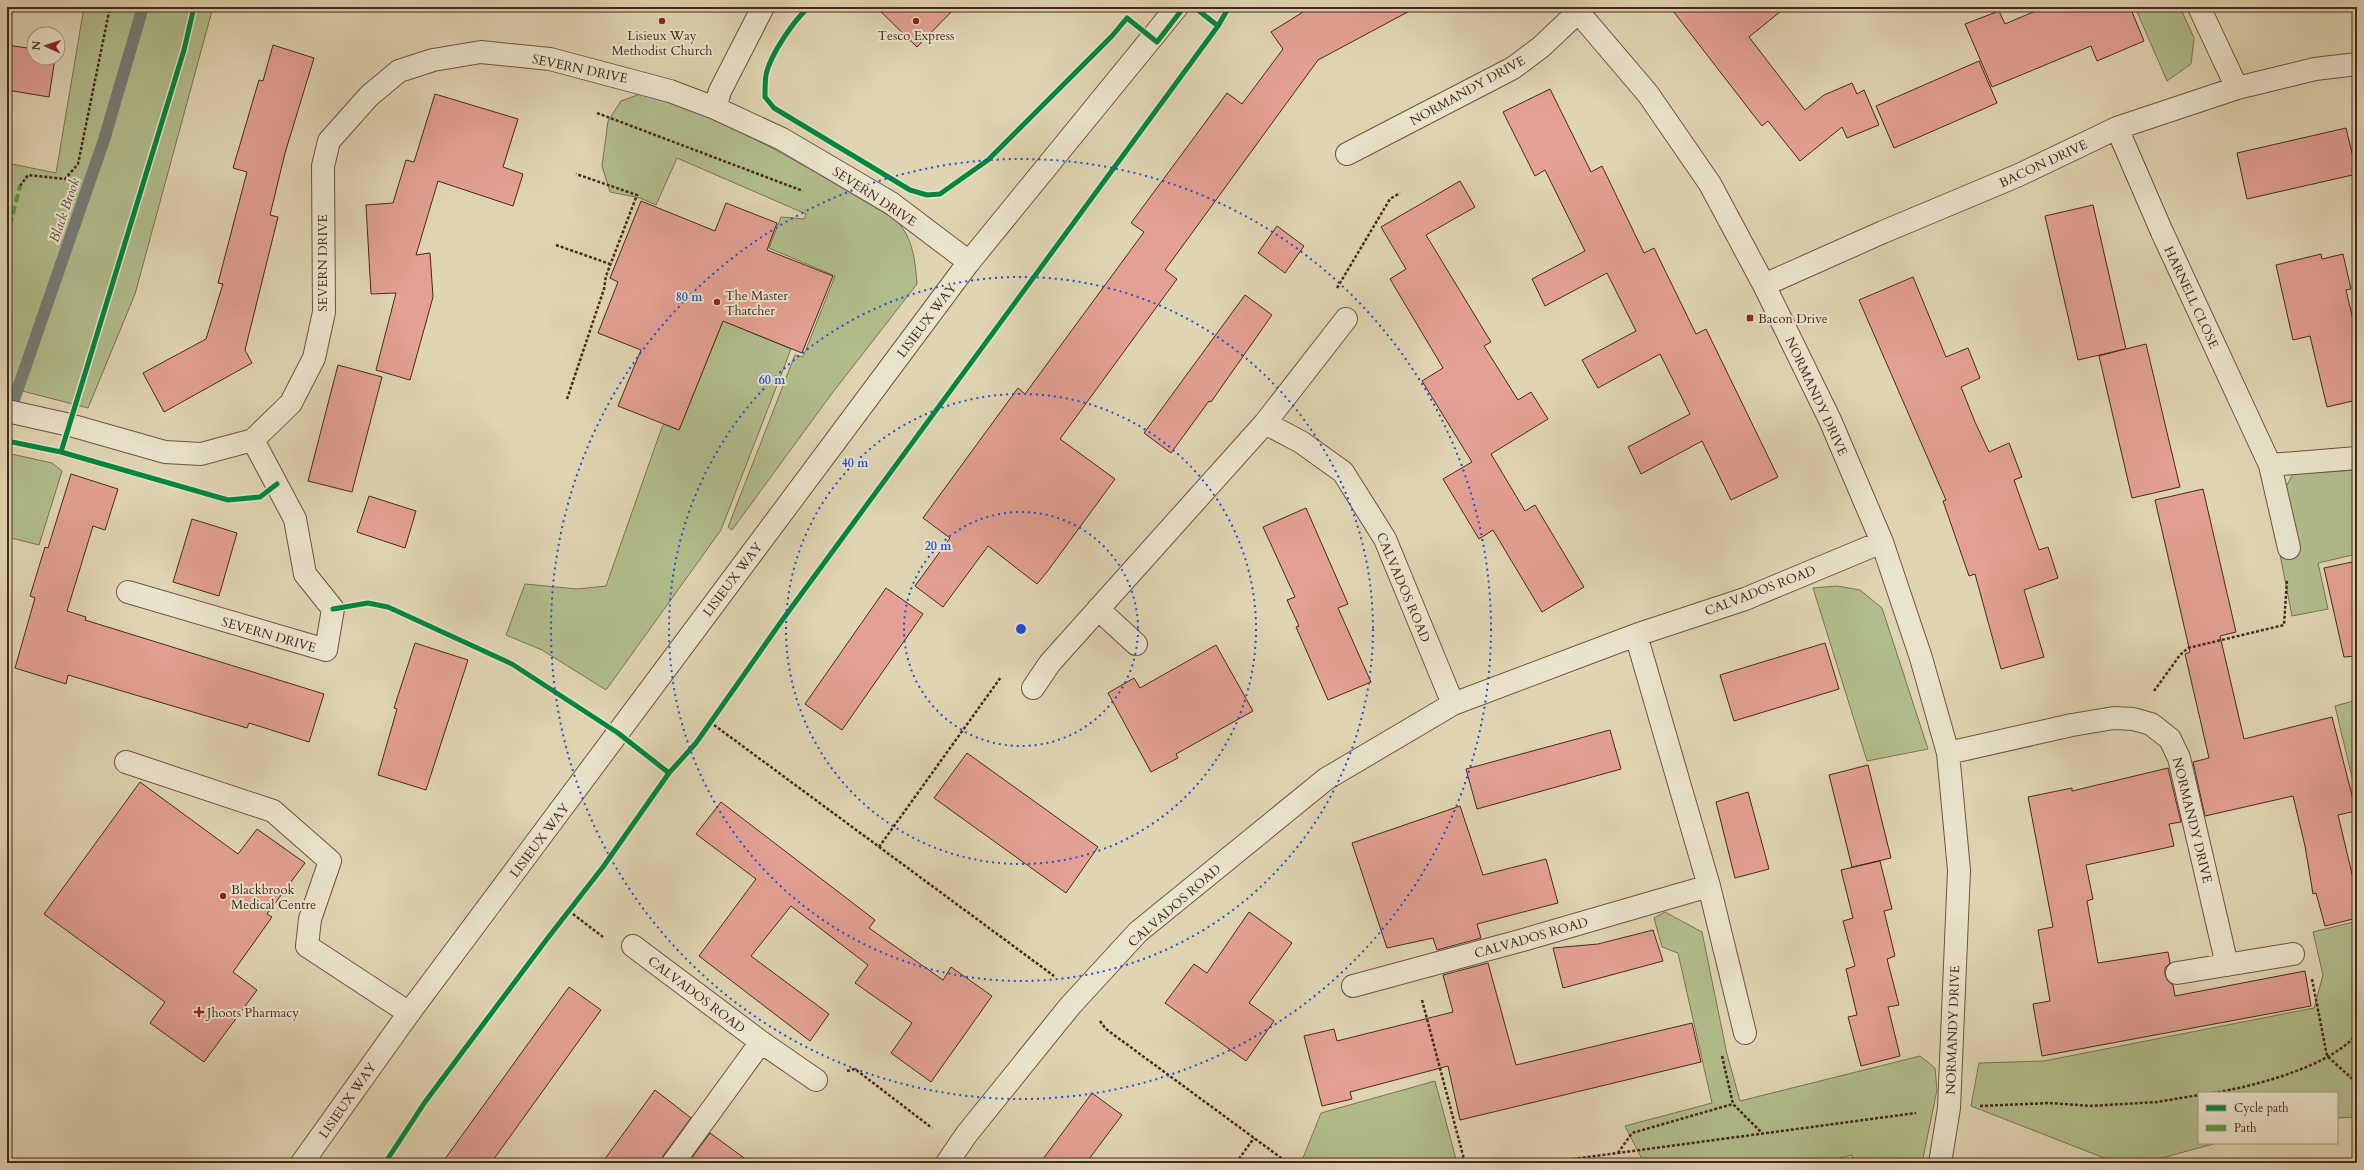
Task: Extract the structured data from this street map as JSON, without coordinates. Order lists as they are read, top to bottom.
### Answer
{
  "streets": {
    "street": [
      "SEVERN DRIVE",
      "NORMANDY DRIVE",
      "BACON DRIVE",
      "HARNELL CLOSE",
      "LISIEUX WAY",
      "CALVADOS ROAD"
    ]
  },
  "crossings": [
    ["SEVERN DRIVE", "LISIEUX WAY"],
    ["NORMANDY DRIVE", "BACON DRIVE"],
    ["NORMANDY DRIVE", "CALVADOS ROAD"],
    ["BACON DRIVE", "HARNELL CLOSE"]
  ],
  "water": ["Black Brook"],
  "places": {
    "other": [
      "Lisieux Way Methodist Church",
      "Tesco Express",
      "The Master Thatcher",
      "Blackbrook Medical Centre"
    ],
    "transit": ["Bacon Drive"],
    "health": ["Jhoots Pharmacy"]
  },
  "legend": ["Cycle path", "Path"],
  "north": "left",
  "rings": [
    "80 m",
    "60 m",
    "40 m",
    "20 m"
  ]
}
